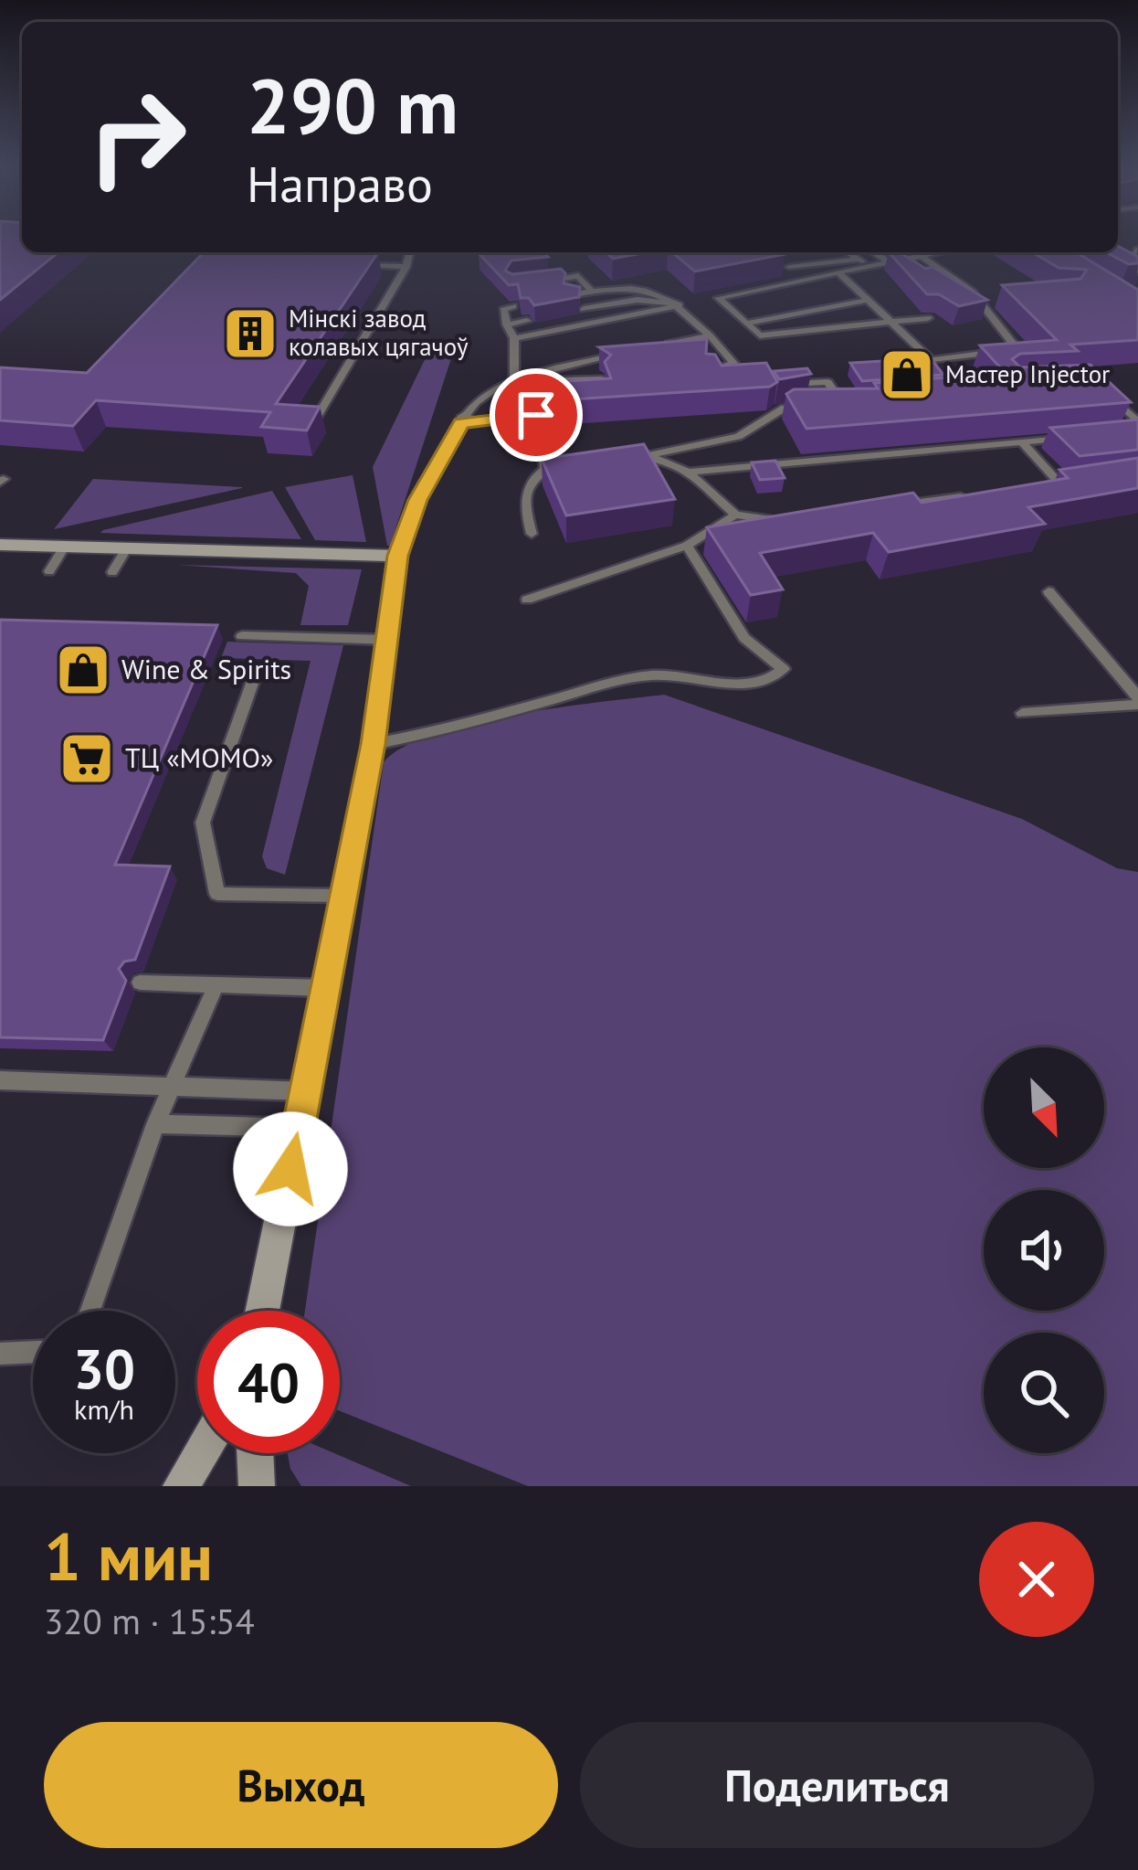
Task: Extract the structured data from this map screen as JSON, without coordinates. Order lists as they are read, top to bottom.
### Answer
{
  "places": {
    "building": ["Мінскі завод колавых цягачоў"],
    "shop": ["Мастер Injector", "Wine & Spirits"],
    "supermarket": ["ТЦ «МОМО»"]
  },
  "north": "bottom right",
  "page": {
    "turn": ["290 m", "Направо"],
    "speed": "30 km/h",
    "limit": "40",
    "heading": ["1 мин", "320 m · 15:54"],
    "buttons": ["Выход", "Поделиться"]
  }
}
